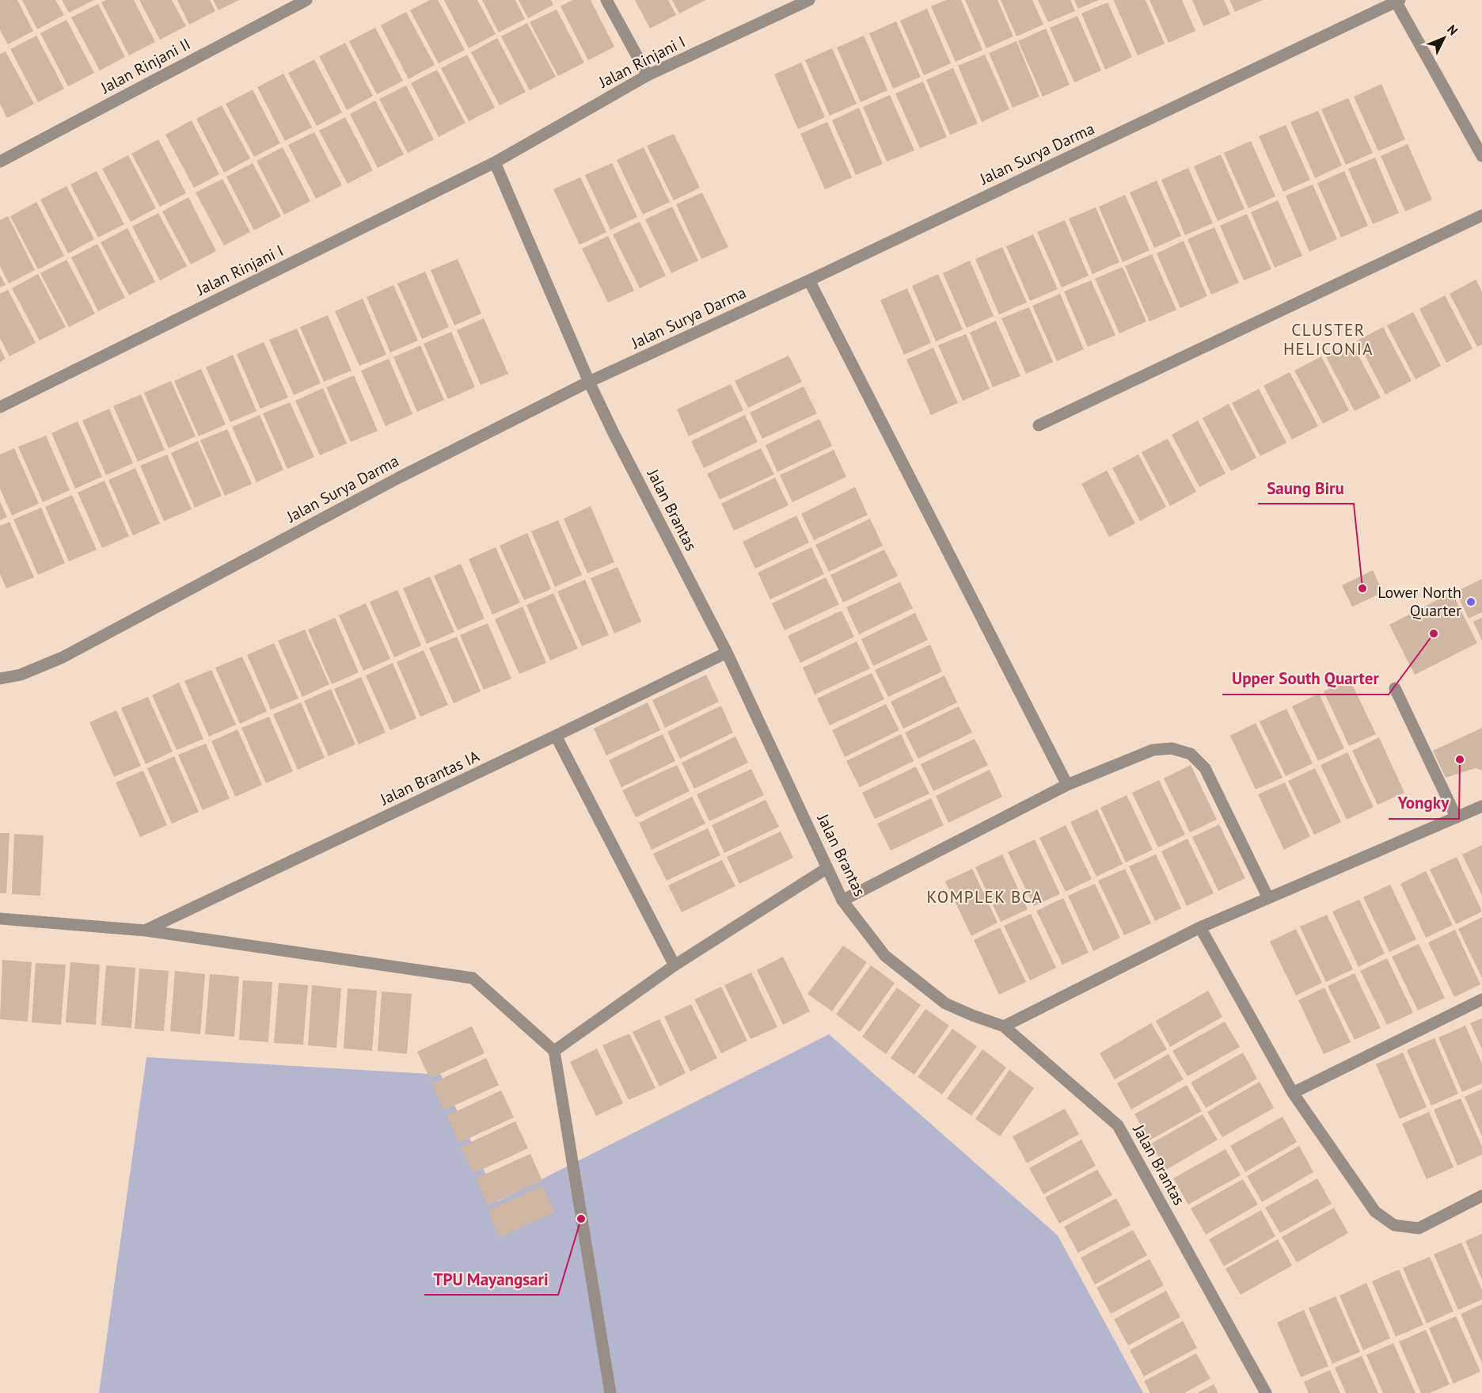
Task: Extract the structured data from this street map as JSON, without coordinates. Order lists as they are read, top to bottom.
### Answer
{
  "streets": {
    "street": [
      "Jalan Rinjani I",
      "Jalan Rinjani II",
      "Jalan Surya Darma",
      "Jalan Brantas",
      "Jalan Brantas IA"
    ]
  },
  "crossings": [
    ["Jalan Surya Darma", "Jalan Brantas"],
    ["Jalan Brantas", "Jalan Brantas IA"]
  ],
  "districts": ["CLUSTER HELICONIA", "KOMPLEK BCA"],
  "places": [
    "Saung Biru",
    "Lower North Quarter",
    "Upper South Quarter",
    "Yongky",
    "TPU Mayangsari"
  ],
  "north": "top right"
}
